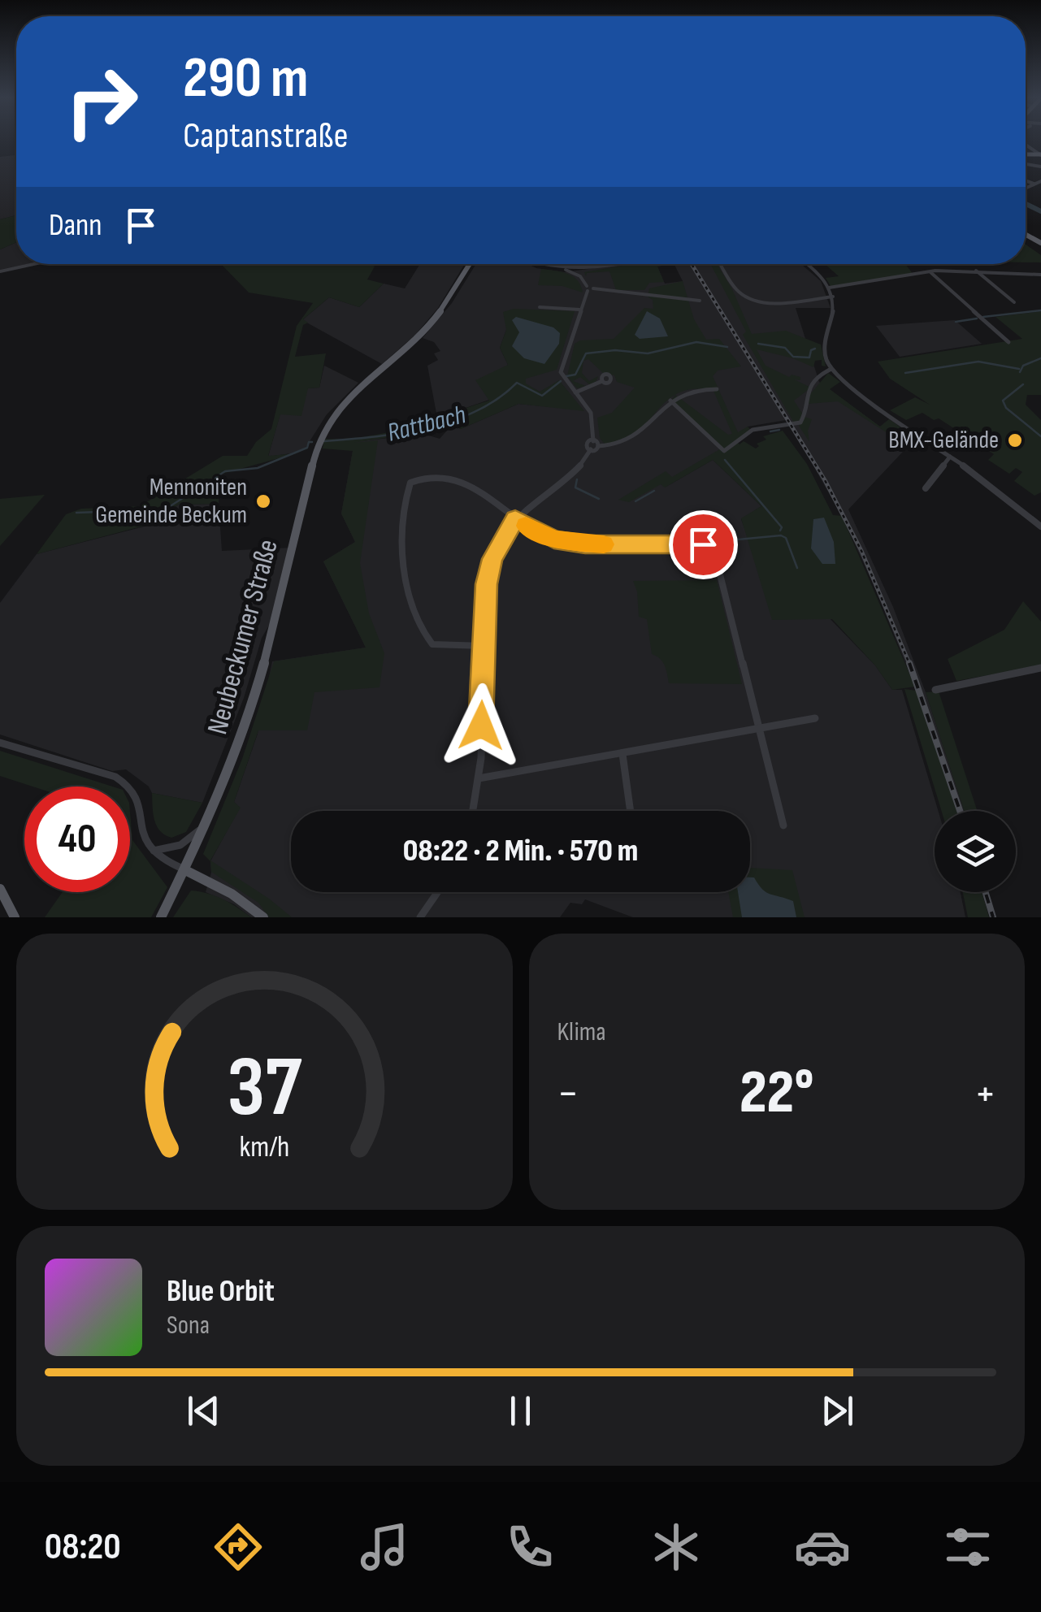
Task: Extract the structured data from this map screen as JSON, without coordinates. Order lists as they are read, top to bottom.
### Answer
{
  "streets": {
    "main road": ["Neubeckumer Straße"]
  },
  "water": ["Rattbach"],
  "places": ["BMX-Gelände", "Mennoniten Gemeinde Beckum"],
  "page": {
    "turn": ["290 m", "Captanstraße"],
    "then": "Dann",
    "limit": "40",
    "trip": "08:22 · 2 Min. · 570 m",
    "tile": "Klima",
    "heat": ["−", "22°", "+"],
    "song": ["Blue Orbit", "Sona"],
    "tabs": "08:20",
    "gauge": ["37", "km/h"]
  }
}
